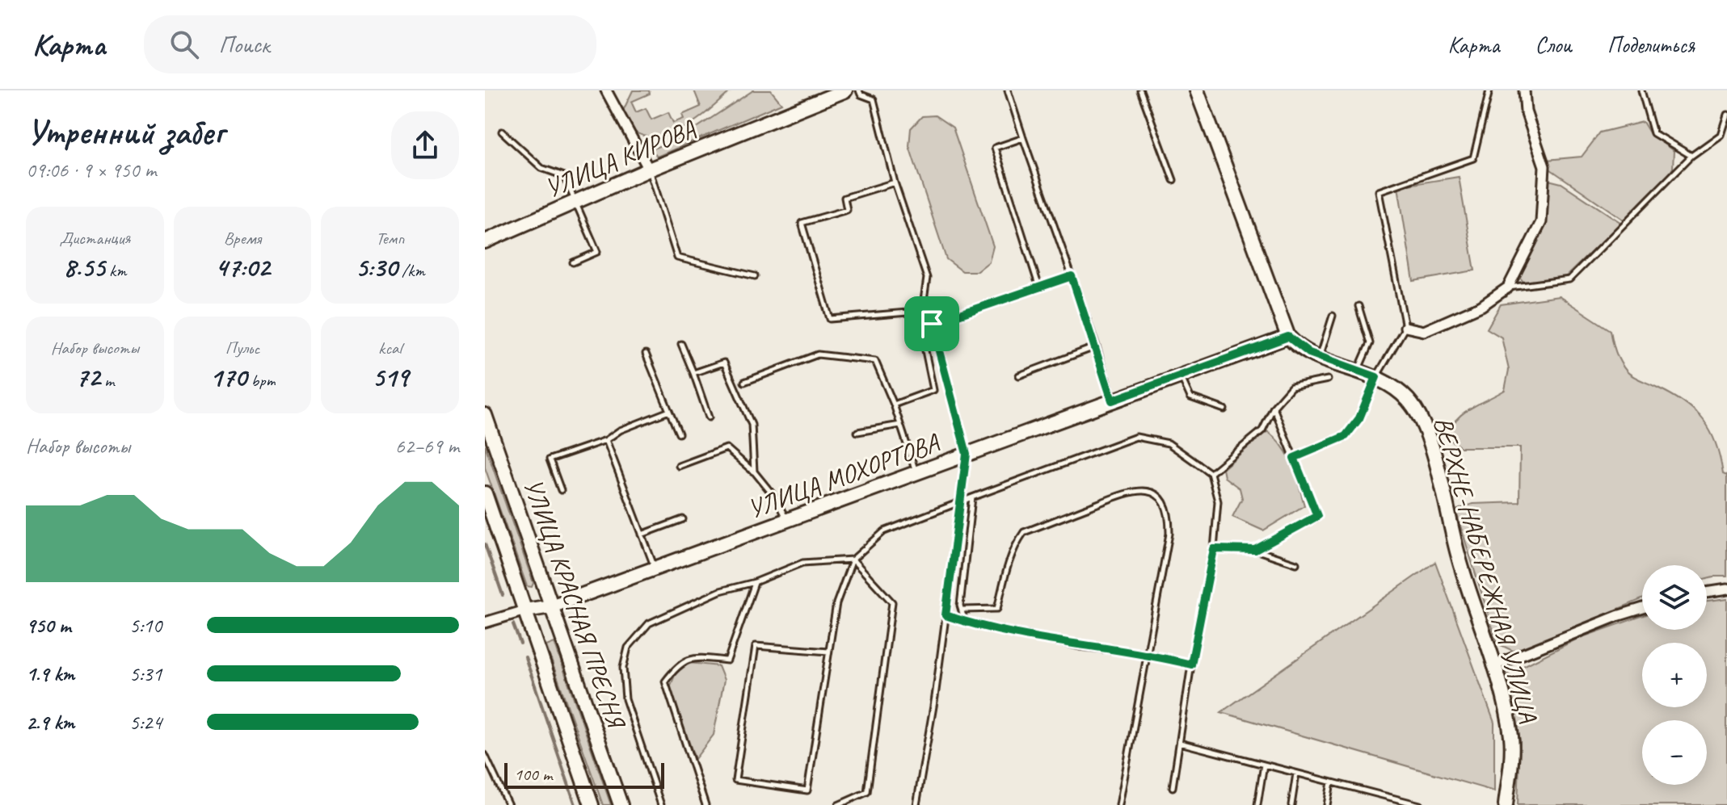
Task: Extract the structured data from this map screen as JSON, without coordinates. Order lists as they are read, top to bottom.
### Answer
{
  "streets": {
    "street": [
      "УЛИЦА КИРОВА",
      "УЛИЦА МОХОРТОВА",
      "ВЕРХНЕ-НАБЕРЕЖНАЯ УЛИЦА",
      "УЛИЦА КРАСНАЯ ПРЕСНЯ"
    ]
  },
  "crossings": [
    ["УЛИЦА МОХОРТОВА", "ВЕРХНЕ-НАБЕРЕЖНАЯ УЛИЦА"],
    ["УЛИЦА МОХОРТОВА", "УЛИЦА КРАСНАЯ ПРЕСНЯ"]
  ],
  "scale_bar": "100 m",
  "page": {
    "header": "Карта",
    "search": "Поиск",
    "nav": ["Карта", "Слои", "Поделиться"],
    "heading": ["Утренний забег", "09:06 · 9 × 950 m"],
    "stats": [
      ["Дистанция", "8.55 km"],
      ["Время", "47:02"],
      ["Темп", "5:30 /km"],
      ["Набор высоты", "72 m"],
      ["Пульс", "170 bpm"],
      ["kcal", "519"]
    ],
    "chart": ["Набор высоты", "62–69 m"],
    "map_buttons": ["+", "−"],
    "list": [
      {
        "name": "950 m",
        "note": "5:10"
      },
      {
        "name": "1.9 km",
        "note": "5:31"
      },
      {
        "name": "2.9 km",
        "note": "5:24"
      }
    ],
    "scale": "100 m"
  }
}
